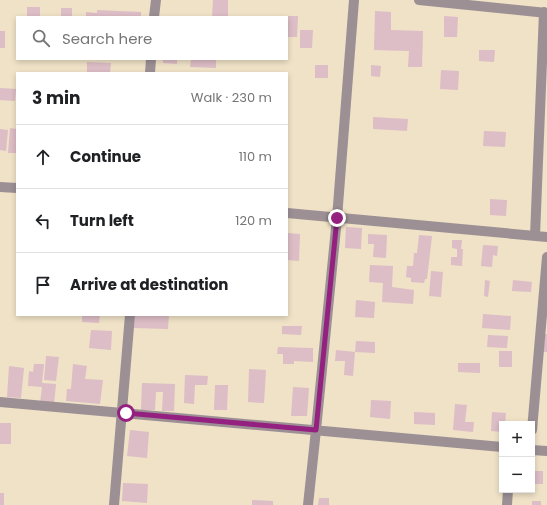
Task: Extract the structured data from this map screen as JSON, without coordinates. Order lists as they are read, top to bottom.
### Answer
{
  "page": {
    "search": "Search here",
    "heading": ["3 min", "Walk · 230 m"],
    "list": [
      ["Continue", "110 m"],
      ["Turn left", "120 m"],
      "Arrive at destination"
    ],
    "map_buttons": ["+", "−"]
  }
}
